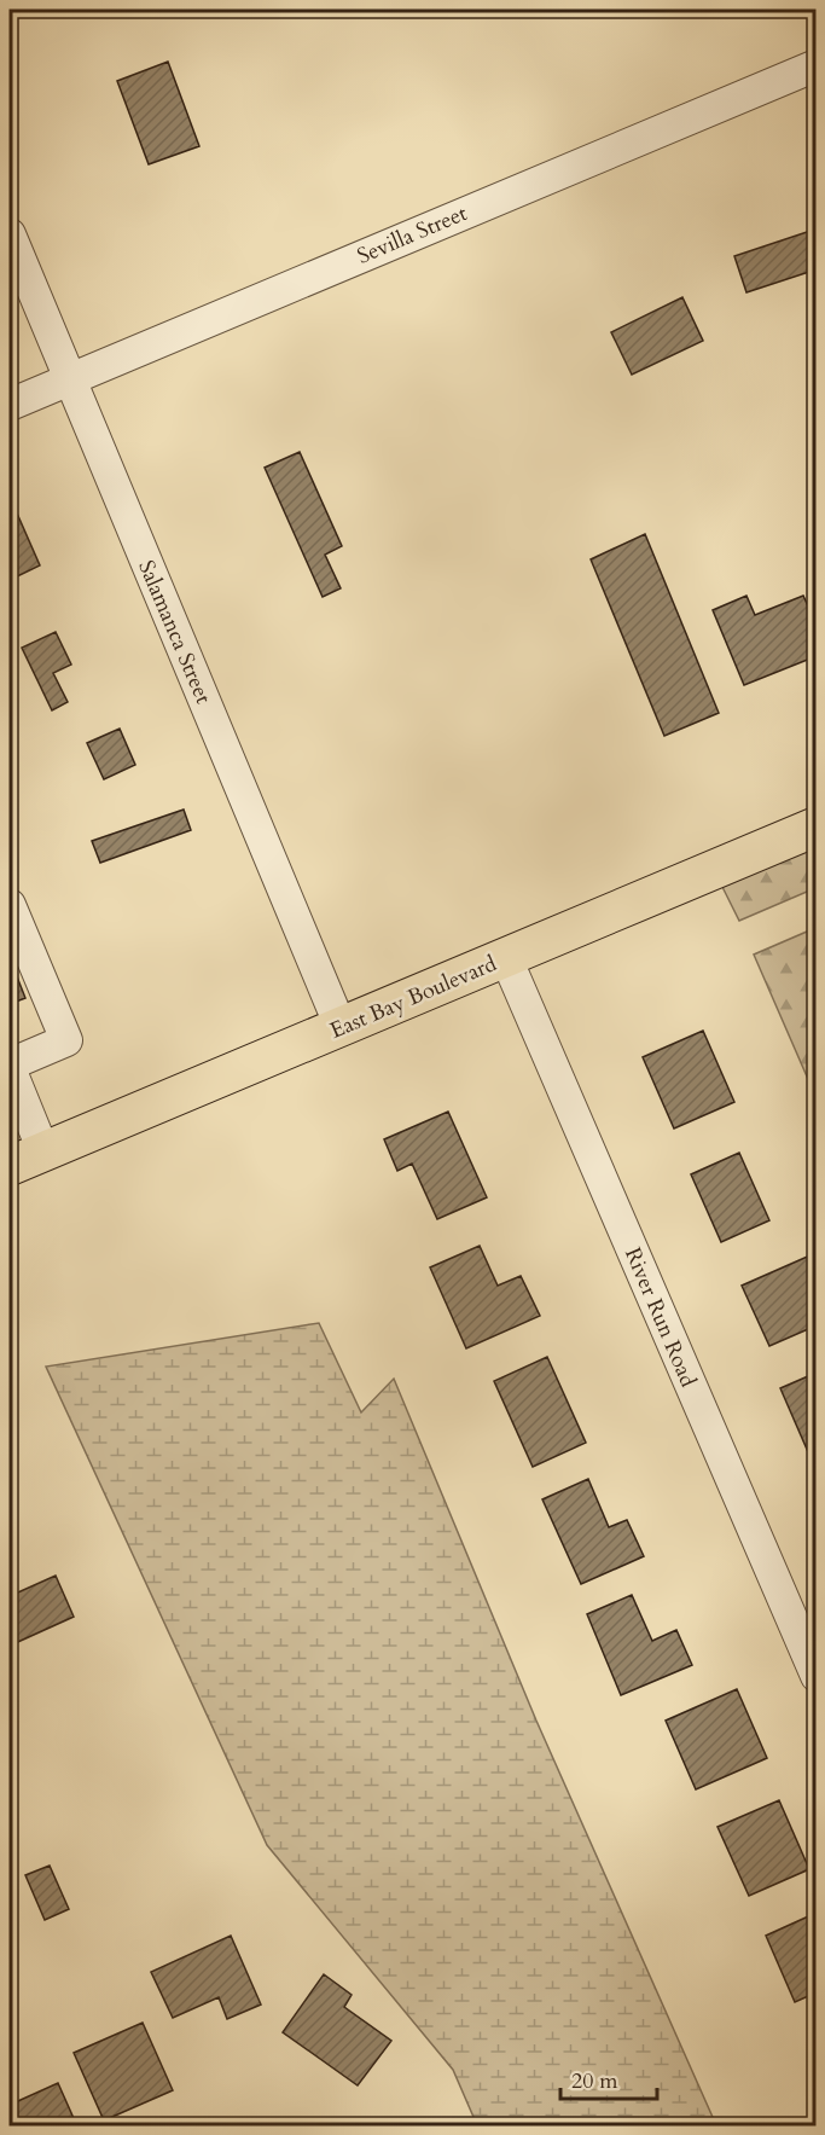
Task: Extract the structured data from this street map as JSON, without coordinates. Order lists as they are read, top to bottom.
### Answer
{
  "streets": {
    "main road": ["East Bay Boulevard"],
    "street": ["Sevilla Street", "Salamanca Street", "River Run Road"]
  },
  "crossings": [
    ["Sevilla Street", "Salamanca Street"],
    ["Salamanca Street", "East Bay Boulevard"],
    ["East Bay Boulevard", "River Run Road"]
  ],
  "scale_bar": "20 m"
}
